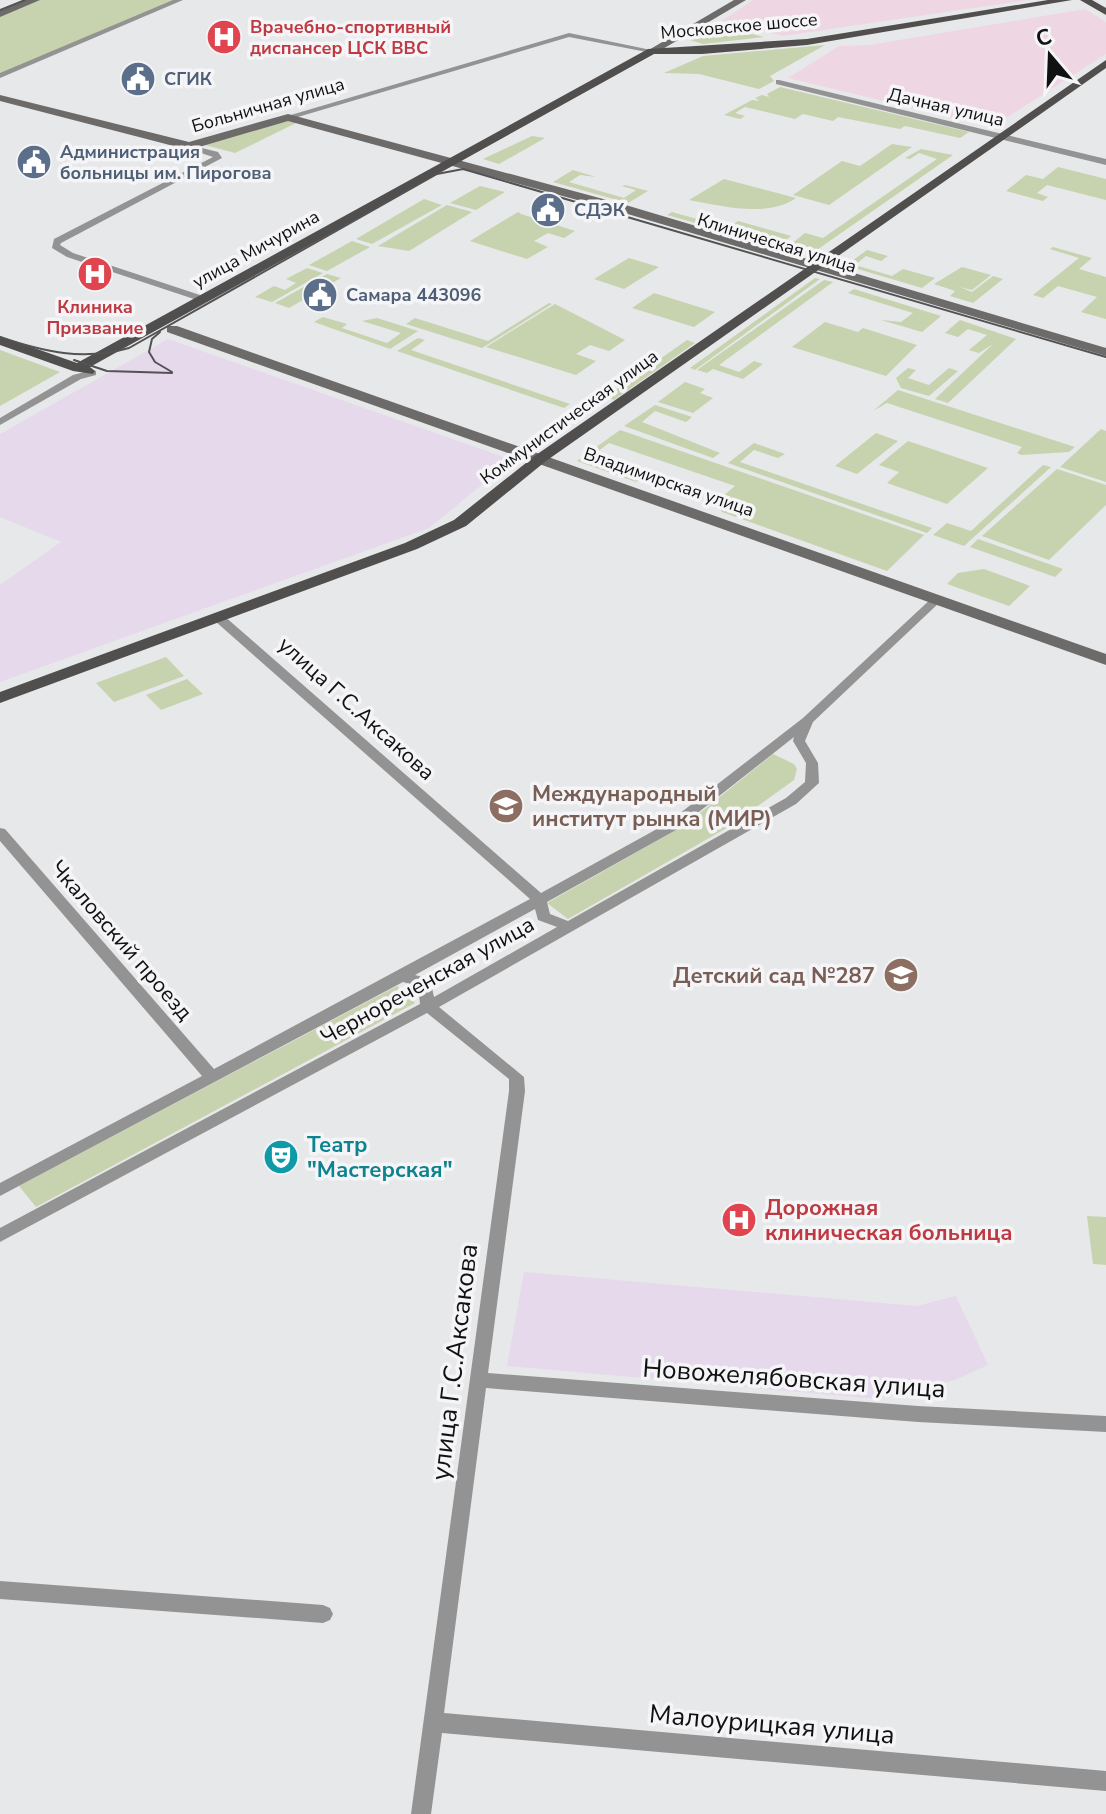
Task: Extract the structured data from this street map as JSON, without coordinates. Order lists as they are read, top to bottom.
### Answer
{
  "streets": {
    "main road": ["Московское шоссе", "улица Мичурина", "Коммунистическая улица"],
    "street": [
      "Больничная улица",
      "Дачная улица",
      "Клиническая улица",
      "Владимирская улица",
      "улица Г.С.Аксакова",
      "Чкаловский проезд",
      "Чернореченская улица",
      "Новожелябовская улица",
      "Малоурицкая улица"
    ]
  },
  "crossings": [
    ["Московское шоссе", "Больничная улица"],
    ["Московское шоссе", "улица Мичурина"],
    ["Больничная улица", "Клиническая улица"],
    ["Больничная улица", "улица Мичурина"],
    ["Дачная улица", "Коммунистическая улица"],
    ["Клиническая улица", "улица Мичурина"],
    ["Клиническая улица", "Коммунистическая улица"],
    ["улица Мичурина", "Владимирская улица"],
    ["Коммунистическая улица", "Владимирская улица"],
    ["Коммунистическая улица", "улица Г.С.Аксакова"],
    ["Владимирская улица", "Чернореченская улица"],
    ["улица Г.С.Аксакова", "Чернореченская улица"],
    ["улица Г.С.Аксакова", "Новожелябовская улица"],
    ["улица Г.С.Аксакова", "Малоурицкая улица"],
    ["Чкаловский проезд", "Чернореченская улица"]
  ],
  "places": {
    "hospital": ["Врачебно-спортивный диспансер ЦСК ВВС", "Клиника Призвание", "Дорожная клиническая больница"],
    "public building": [
      "СГИК",
      "Администрация больницы им. Пирогова",
      "СДЭК",
      "Самара 443096"
    ],
    "school or university": ["Международный институт рынка (МИР)", "Детский сад №287"],
    "theatre": ["Театр \"Мастерская\""]
  },
  "north": "top"
}
